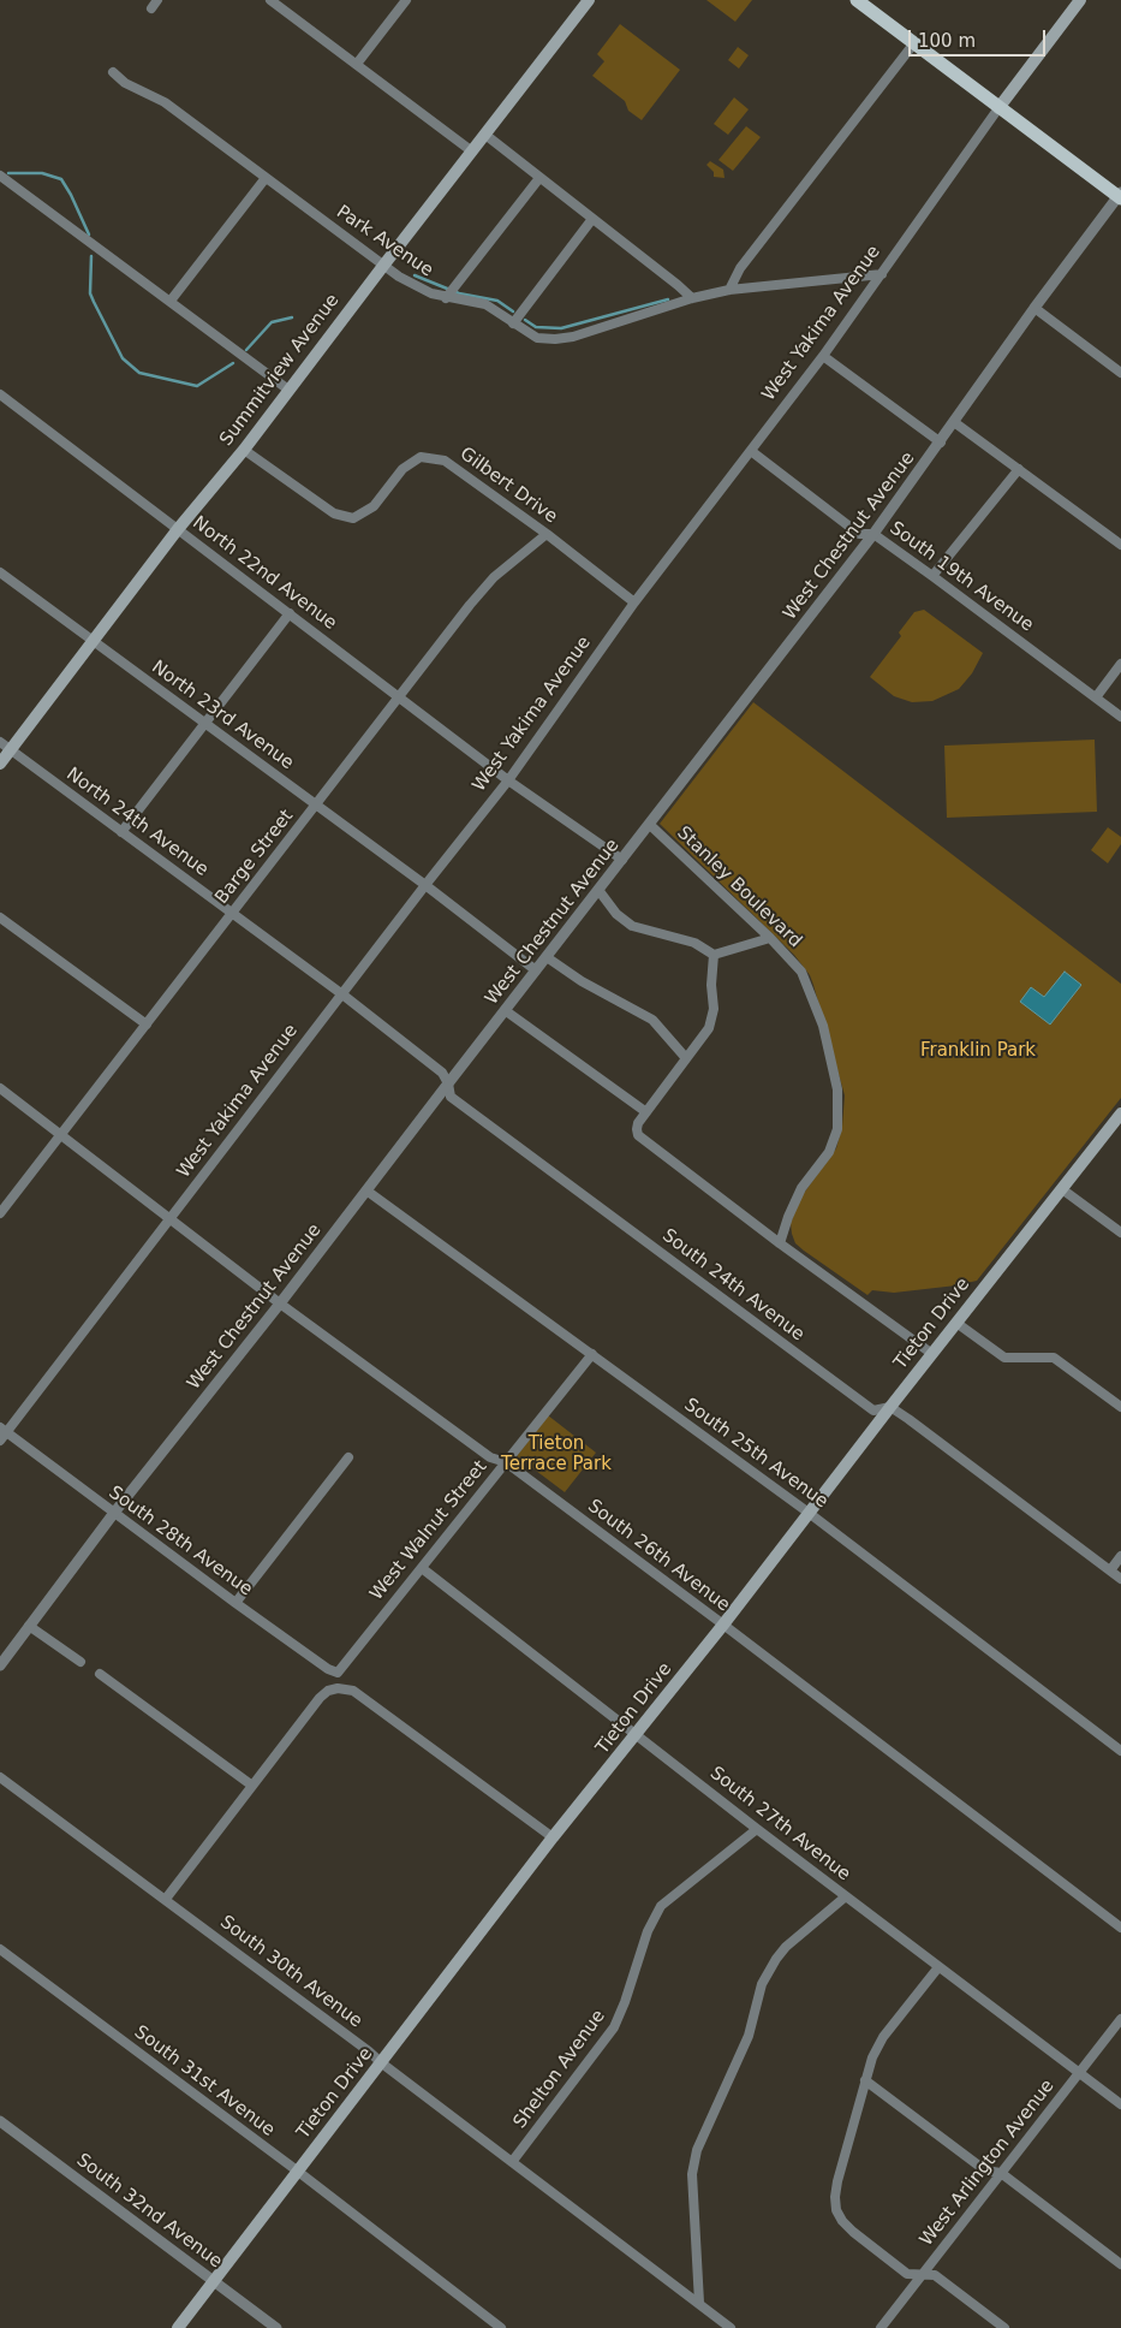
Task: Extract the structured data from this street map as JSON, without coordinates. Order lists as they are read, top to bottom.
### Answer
{
  "streets": {
    "main road": ["West Yakima Avenue", "Summitview Avenue", "Tieton Drive"],
    "street": [
      "Park Avenue",
      "Gilbert Drive",
      "West Chestnut Avenue",
      "North 22nd Avenue",
      "South 19th Avenue",
      "North 23rd Avenue",
      "North 24th Avenue",
      "Barge Street",
      "Stanley Boulevard",
      "South 24th Avenue",
      "South 25th Avenue",
      "West Walnut Street",
      "South 28th Avenue",
      "South 26th Avenue",
      "South 27th Avenue",
      "South 30th Avenue",
      "Shelton Avenue",
      "South 31st Avenue",
      "West Arlington Avenue",
      "South 32nd Avenue"
    ]
  },
  "crossings": [
    ["Park Avenue", "West Yakima Avenue"],
    ["Park Avenue", "Summitview Avenue"],
    ["West Yakima Avenue", "Gilbert Drive"],
    ["West Yakima Avenue", "North 22nd Avenue"],
    ["West Yakima Avenue", "South 19th Avenue"],
    ["West Yakima Avenue", "North 23rd Avenue"],
    ["West Yakima Avenue", "North 24th Avenue"],
    ["West Yakima Avenue", "South 24th Avenue"],
    ["West Yakima Avenue", "South 28th Avenue"],
    ["West Yakima Avenue", "South 26th Avenue"],
    ["Summitview Avenue", "Gilbert Drive"],
    ["Summitview Avenue", "North 22nd Avenue"],
    ["Summitview Avenue", "North 23rd Avenue"],
    ["Summitview Avenue", "North 24th Avenue"],
    ["Gilbert Drive", "Barge Street"],
    ["West Chestnut Avenue", "North 22nd Avenue"],
    ["West Chestnut Avenue", "South 19th Avenue"],
    ["West Chestnut Avenue", "North 23rd Avenue"],
    ["West Chestnut Avenue", "Stanley Boulevard"],
    ["West Chestnut Avenue", "South 24th Avenue"],
    ["West Chestnut Avenue", "South 25th Avenue"],
    ["West Chestnut Avenue", "South 28th Avenue"],
    ["West Chestnut Avenue", "South 26th Avenue"],
    ["North 22nd Avenue", "Barge Street"],
    ["North 23rd Avenue", "Barge Street"],
    ["North 24th Avenue", "Barge Street"],
    ["North 24th Avenue", "South 24th Avenue"],
    ["Barge Street", "South 26th Avenue"],
    ["South 24th Avenue", "Tieton Drive"],
    ["Tieton Drive", "South 25th Avenue"],
    ["Tieton Drive", "South 26th Avenue"],
    ["Tieton Drive", "South 27th Avenue"],
    ["Tieton Drive", "South 30th Avenue"],
    ["Tieton Drive", "South 31st Avenue"],
    ["Tieton Drive", "South 32nd Avenue"],
    ["South 25th Avenue", "West Walnut Street"],
    ["West Walnut Street", "South 28th Avenue"],
    ["West Walnut Street", "South 26th Avenue"],
    ["West Walnut Street", "South 27th Avenue"],
    ["South 27th Avenue", "Shelton Avenue"],
    ["South 27th Avenue", "West Arlington Avenue"],
    ["South 30th Avenue", "Shelton Avenue"]
  ],
  "parks": ["Franklin Park", "Tieton Terrace Park"],
  "scale_bar": "100 m"
}
